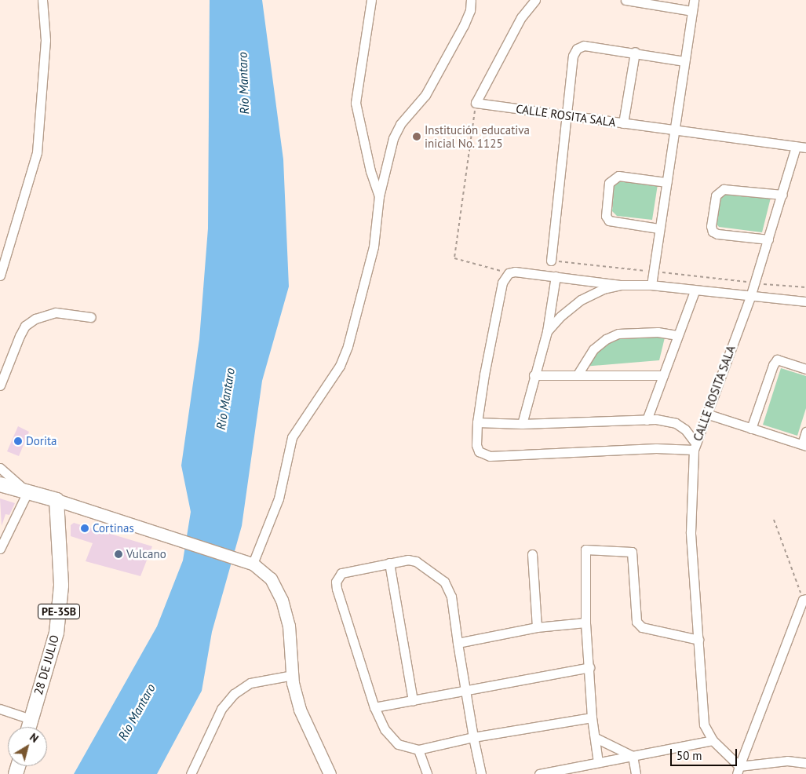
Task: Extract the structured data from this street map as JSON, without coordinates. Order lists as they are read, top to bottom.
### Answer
{
  "streets": {
    "highway": ["PE-3SB", "28 DE JULIO"],
    "street": ["CALLE ROSITA SALA"]
  },
  "water": ["Río Mantaro"],
  "places": [
    "Institución educativa inicial No. 1125",
    "Dorita",
    "Cortinas",
    "Vulcano"
  ],
  "scale_bar": "50 m",
  "north": "top right"
}
